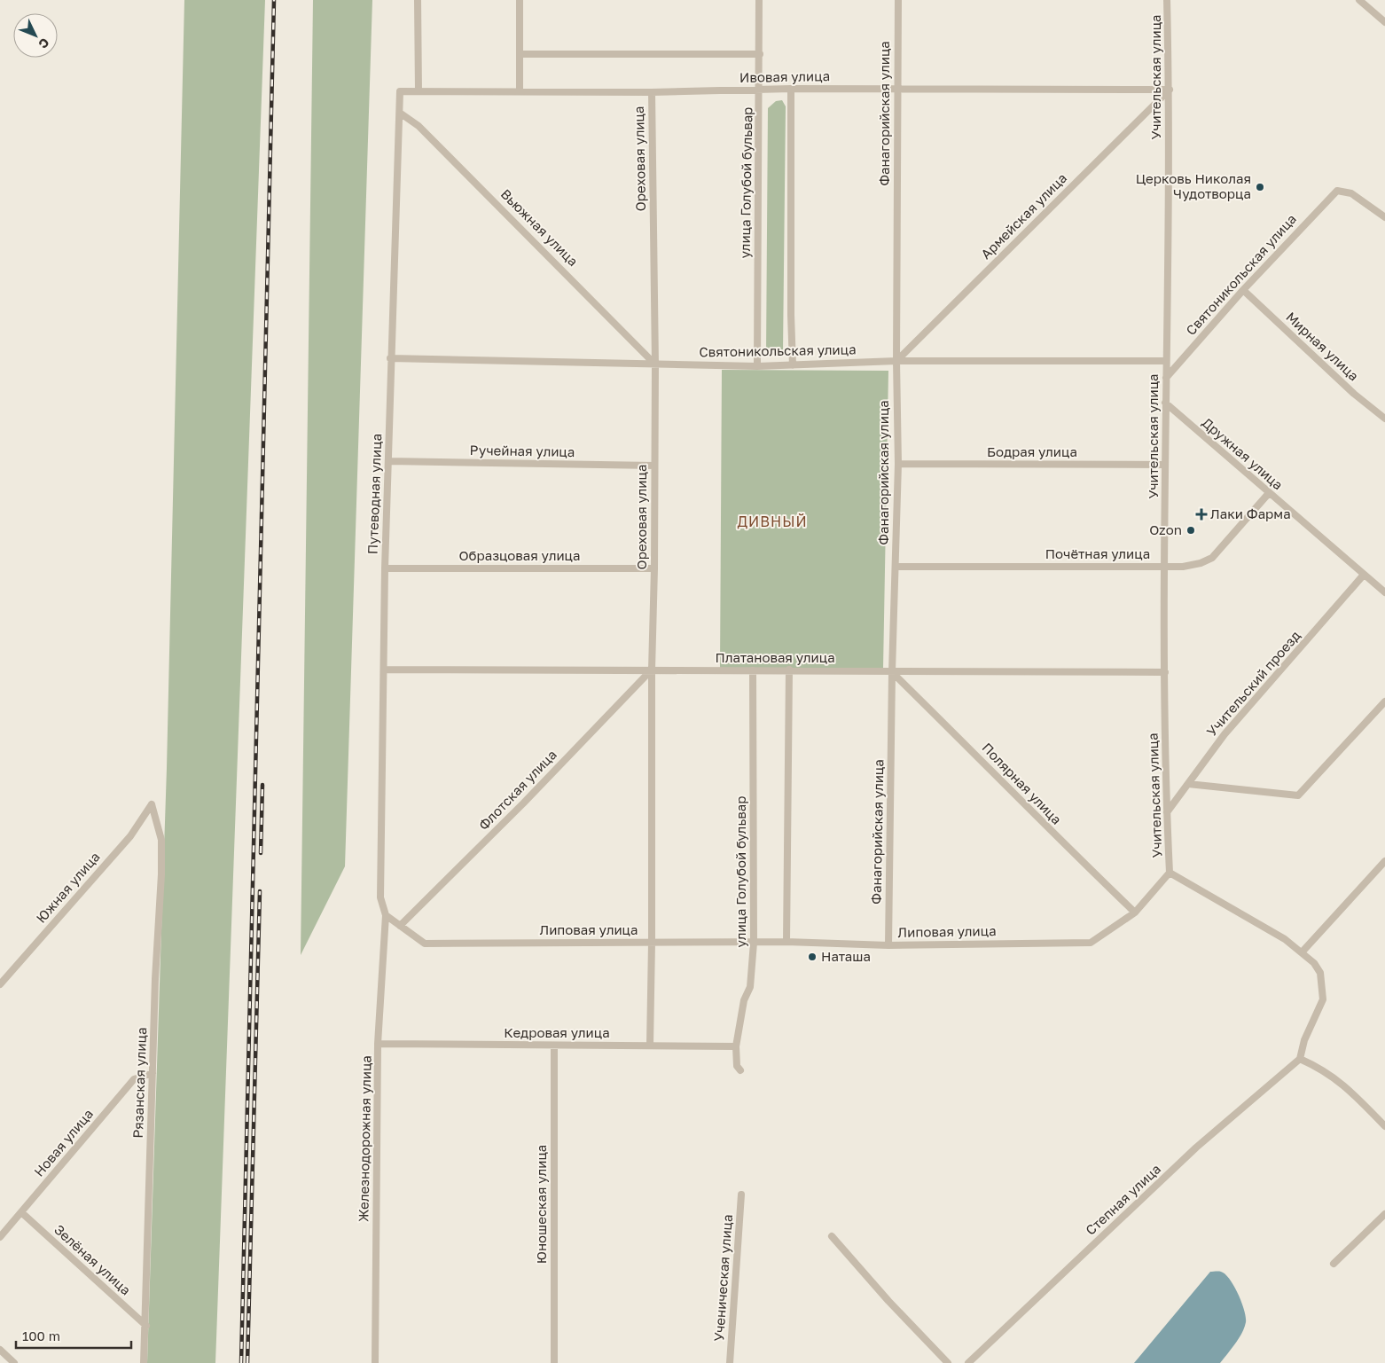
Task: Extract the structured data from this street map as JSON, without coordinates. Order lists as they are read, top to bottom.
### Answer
{
  "streets": {
    "street": [
      "Ивовая улица",
      "Учительская улица",
      "Фанагорийская улица",
      "Ореховая улица",
      "улица Голубой бульвар",
      "Армейская улица",
      "Вьюжная улица",
      "Святоникольская улица",
      "Мирная улица",
      "Ручейная улица",
      "Бодрая улица",
      "Дружная улица",
      "Путеводная улица",
      "Почётная улица",
      "Образцовая улица",
      "Платановая улица",
      "Учительский проезд",
      "Полярная улица",
      "Флотская улица",
      "Южная улица",
      "Липовая улица",
      "Кедровая улица",
      "Рязанская улица",
      "Железнодорожная улица",
      "Новая улица",
      "Степная улица",
      "Юношеская улица",
      "Зелёная улица",
      "Ученическая улица"
    ]
  },
  "crossings": [
    ["Ивовая улица", "Учительская улица"],
    ["Ивовая улица", "Фанагорийская улица"],
    ["Ивовая улица", "Ореховая улица"],
    ["Ивовая улица", "улица Голубой бульвар"],
    ["Ивовая улица", "Армейская улица"],
    ["Ивовая улица", "Путеводная улица"],
    ["Учительская улица", "Армейская улица"],
    ["Учительская улица", "Святоникольская улица"],
    ["Учительская улица", "Бодрая улица"],
    ["Учительская улица", "Дружная улица"],
    ["Учительская улица", "Почётная улица"],
    ["Учительская улица", "Платановая улица"],
    ["Учительская улица", "Учительский проезд"],
    ["Учительская улица", "Липовая улица"],
    ["Фанагорийская улица", "Армейская улица"],
    ["Фанагорийская улица", "Святоникольская улица"],
    ["Фанагорийская улица", "Бодрая улица"],
    ["Фанагорийская улица", "Почётная улица"],
    ["Фанагорийская улица", "Платановая улица"],
    ["Фанагорийская улица", "Полярная улица"],
    ["Фанагорийская улица", "Липовая улица"],
    ["Ореховая улица", "Вьюжная улица"],
    ["Ореховая улица", "Святоникольская улица"],
    ["Ореховая улица", "Ручейная улица"],
    ["Ореховая улица", "Образцовая улица"],
    ["Ореховая улица", "Платановая улица"],
    ["Ореховая улица", "Флотская улица"],
    ["Ореховая улица", "Липовая улица"],
    ["Ореховая улица", "Кедровая улица"],
    ["улица Голубой бульвар", "Святоникольская улица"],
    ["улица Голубой бульвар", "Платановая улица"],
    ["улица Голубой бульвар", "Липовая улица"],
    ["улица Голубой бульвар", "Кедровая улица"],
    ["Армейская улица", "Святоникольская улица"],
    ["Вьюжная улица", "Святоникольская улица"],
    ["Вьюжная улица", "Путеводная улица"],
    ["Святоникольская улица", "Мирная улица"],
    ["Святоникольская улица", "Путеводная улица"],
    ["Ручейная улица", "Путеводная улица"],
    ["Дружная улица", "Почётная улица"],
    ["Дружная улица", "Учительский проезд"],
    ["Путеводная улица", "Образцовая улица"],
    ["Путеводная улица", "Платановая улица"],
    ["Путеводная улица", "Железнодорожная улица"],
    ["Платановая улица", "Полярная улица"],
    ["Платановая улица", "Флотская улица"],
    ["Полярная улица", "Липовая улица"],
    ["Флотская улица", "Липовая улица"],
    ["Южная улица", "Рязанская улица"],
    ["Кедровая улица", "Железнодорожная улица"],
    ["Кедровая улица", "Юношеская улица"],
    ["Рязанская улица", "Новая улица"],
    ["Рязанская улица", "Зелёная улица"],
    ["Новая улица", "Зелёная улица"]
  ],
  "districts": ["ДИВНЫЙ"],
  "places": {
    "other": ["Церковь Николая Чудотворца", "Ozon", "Наташа"],
    "health": ["Лаки Фарма"]
  },
  "scale_bar": "100 m",
  "north": "bottom right"
}
